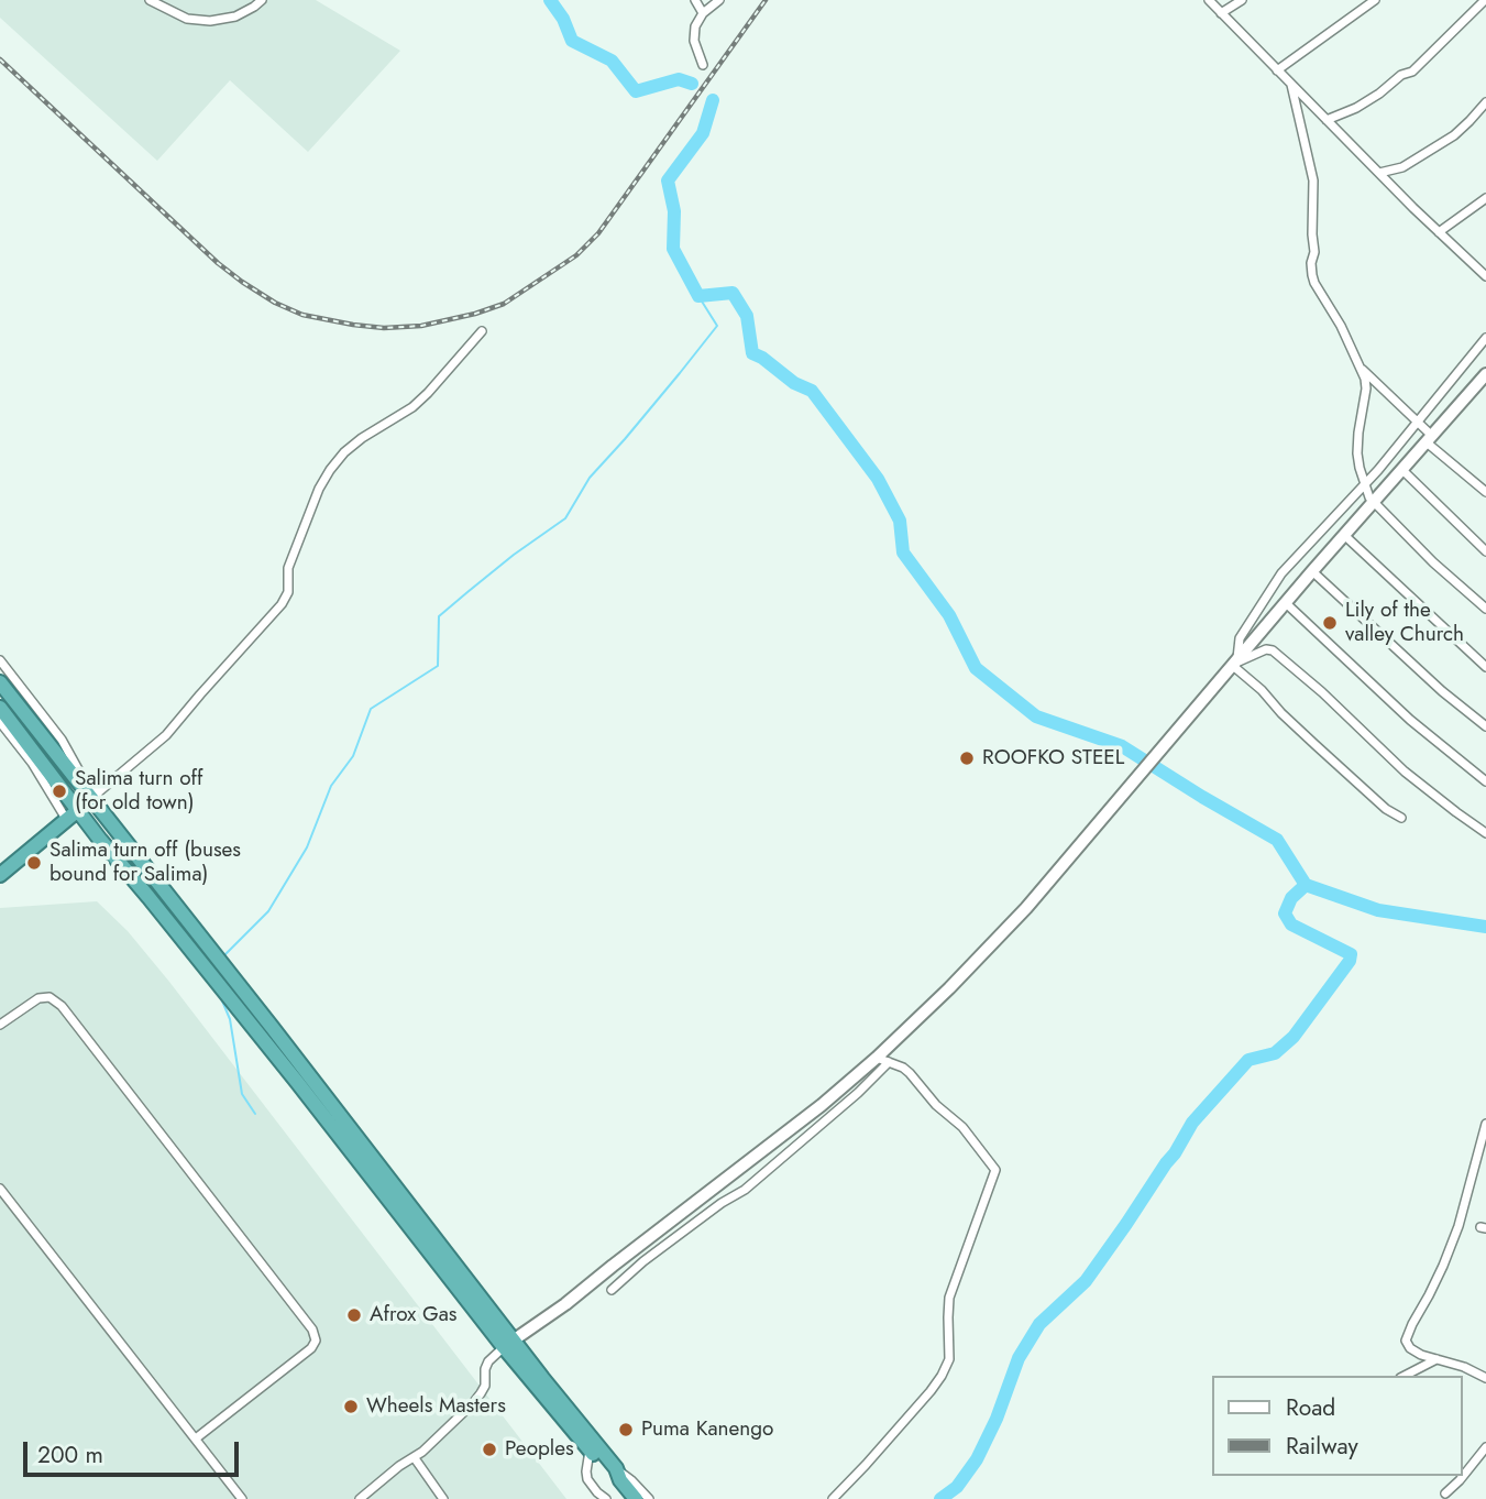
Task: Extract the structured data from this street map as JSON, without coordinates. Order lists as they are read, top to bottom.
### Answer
{
  "places": [
    "Lily of the valley Church",
    "ROOFKO STEEL",
    "Salima turn off (for old town)",
    "Salima turn off (buses bound for Salima)",
    "Afrox Gas",
    "Wheels Masters",
    "Puma Kanengo",
    "Peoples"
  ],
  "legend": ["Road", "Railway"],
  "scale_bar": "200 m"
}
